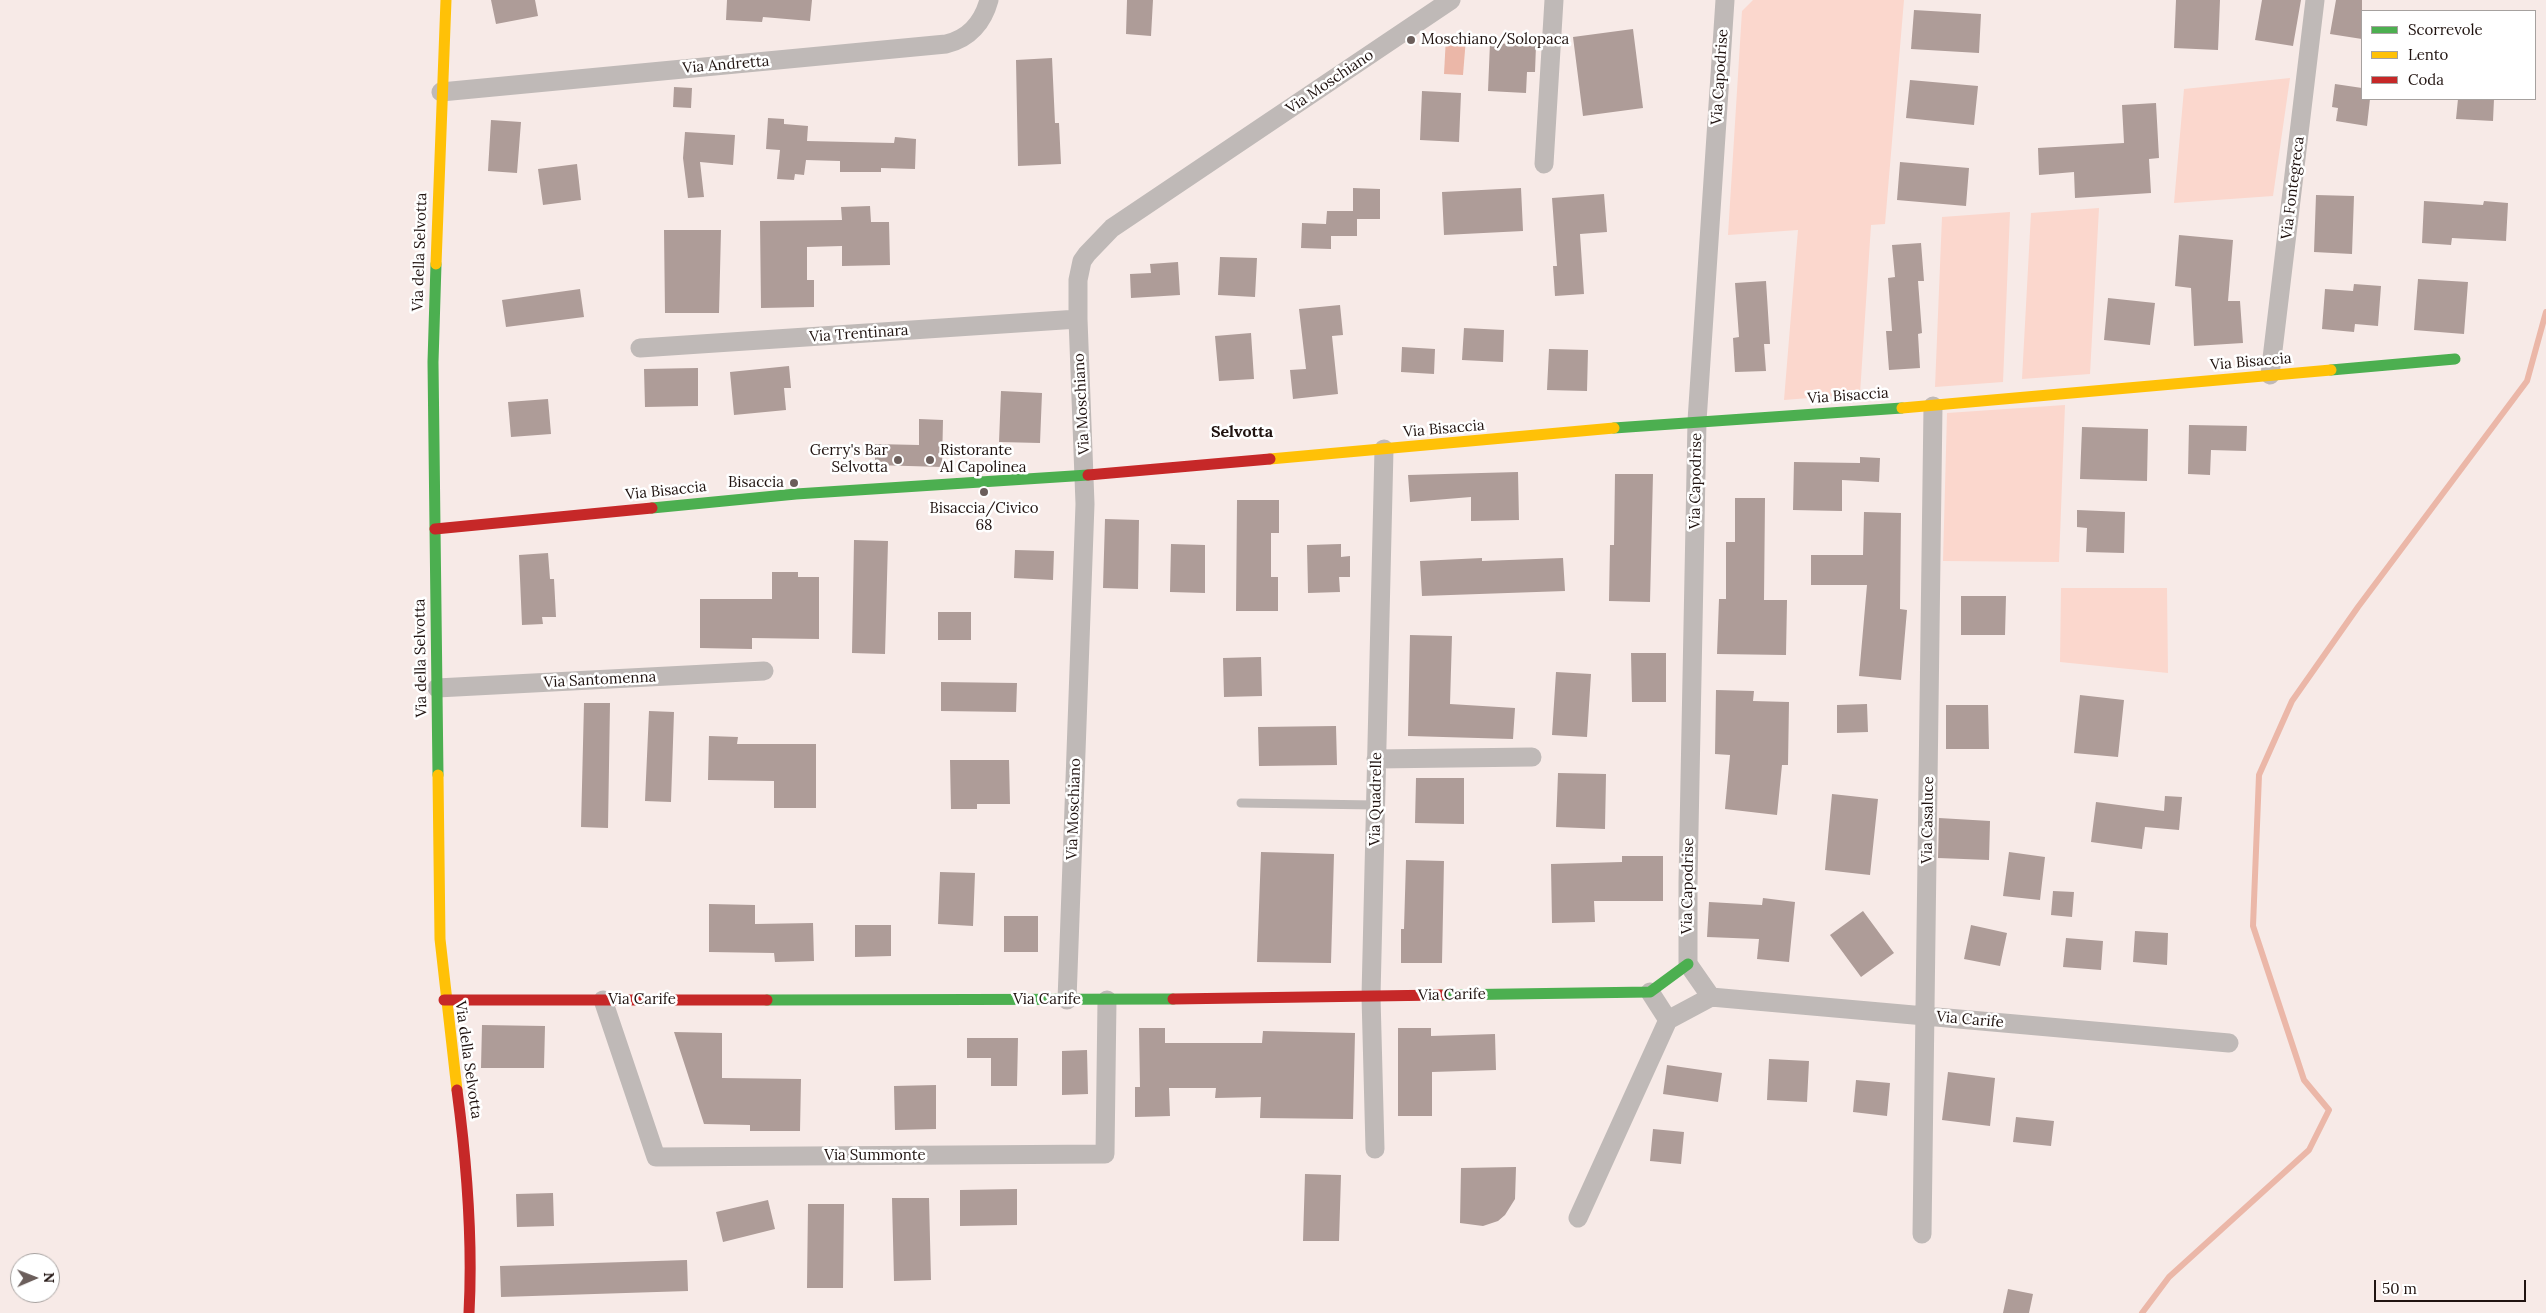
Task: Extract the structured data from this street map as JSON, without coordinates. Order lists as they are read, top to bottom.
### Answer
{
  "streets": {
    "street": [
      "Via Andretta",
      "Via Capodrise",
      "Via Moschiano",
      "Via Fontegreca",
      "Via della Selvotta",
      "Via Trentinara",
      "Via Bisaccia",
      "Via Santomenna",
      "Via Quadrelle",
      "Via Casaluce",
      "Via Carife",
      "Via Summonte"
    ]
  },
  "crossings": [
    ["Via Andretta", "Via della Selvotta"],
    ["Via Capodrise", "Via Bisaccia"],
    ["Via Moschiano", "Via Trentinara"],
    ["Via Moschiano", "Via Bisaccia"],
    ["Via Moschiano", "Via Carife"],
    ["Via Fontegreca", "Via Bisaccia"],
    ["Via della Selvotta", "Via Bisaccia"],
    ["Via della Selvotta", "Via Santomenna"],
    ["Via della Selvotta", "Via Carife"],
    ["Via Bisaccia", "Via Quadrelle"],
    ["Via Bisaccia", "Via Casaluce"],
    ["Via Quadrelle", "Via Carife"],
    ["Via Casaluce", "Via Carife"],
    ["Via Carife", "Via Summonte"]
  ],
  "districts": ["Selvotta"],
  "places": [
    "Moschiano/Solopaca",
    "Gerry's Bar Selvotta",
    "Ristorante Al Capolinea",
    "Bisaccia",
    "Bisaccia/Civico 68"
  ],
  "legend": ["Scorrevole", "Lento", "Coda"],
  "scale_bar": "50 m",
  "north": "right"
}
